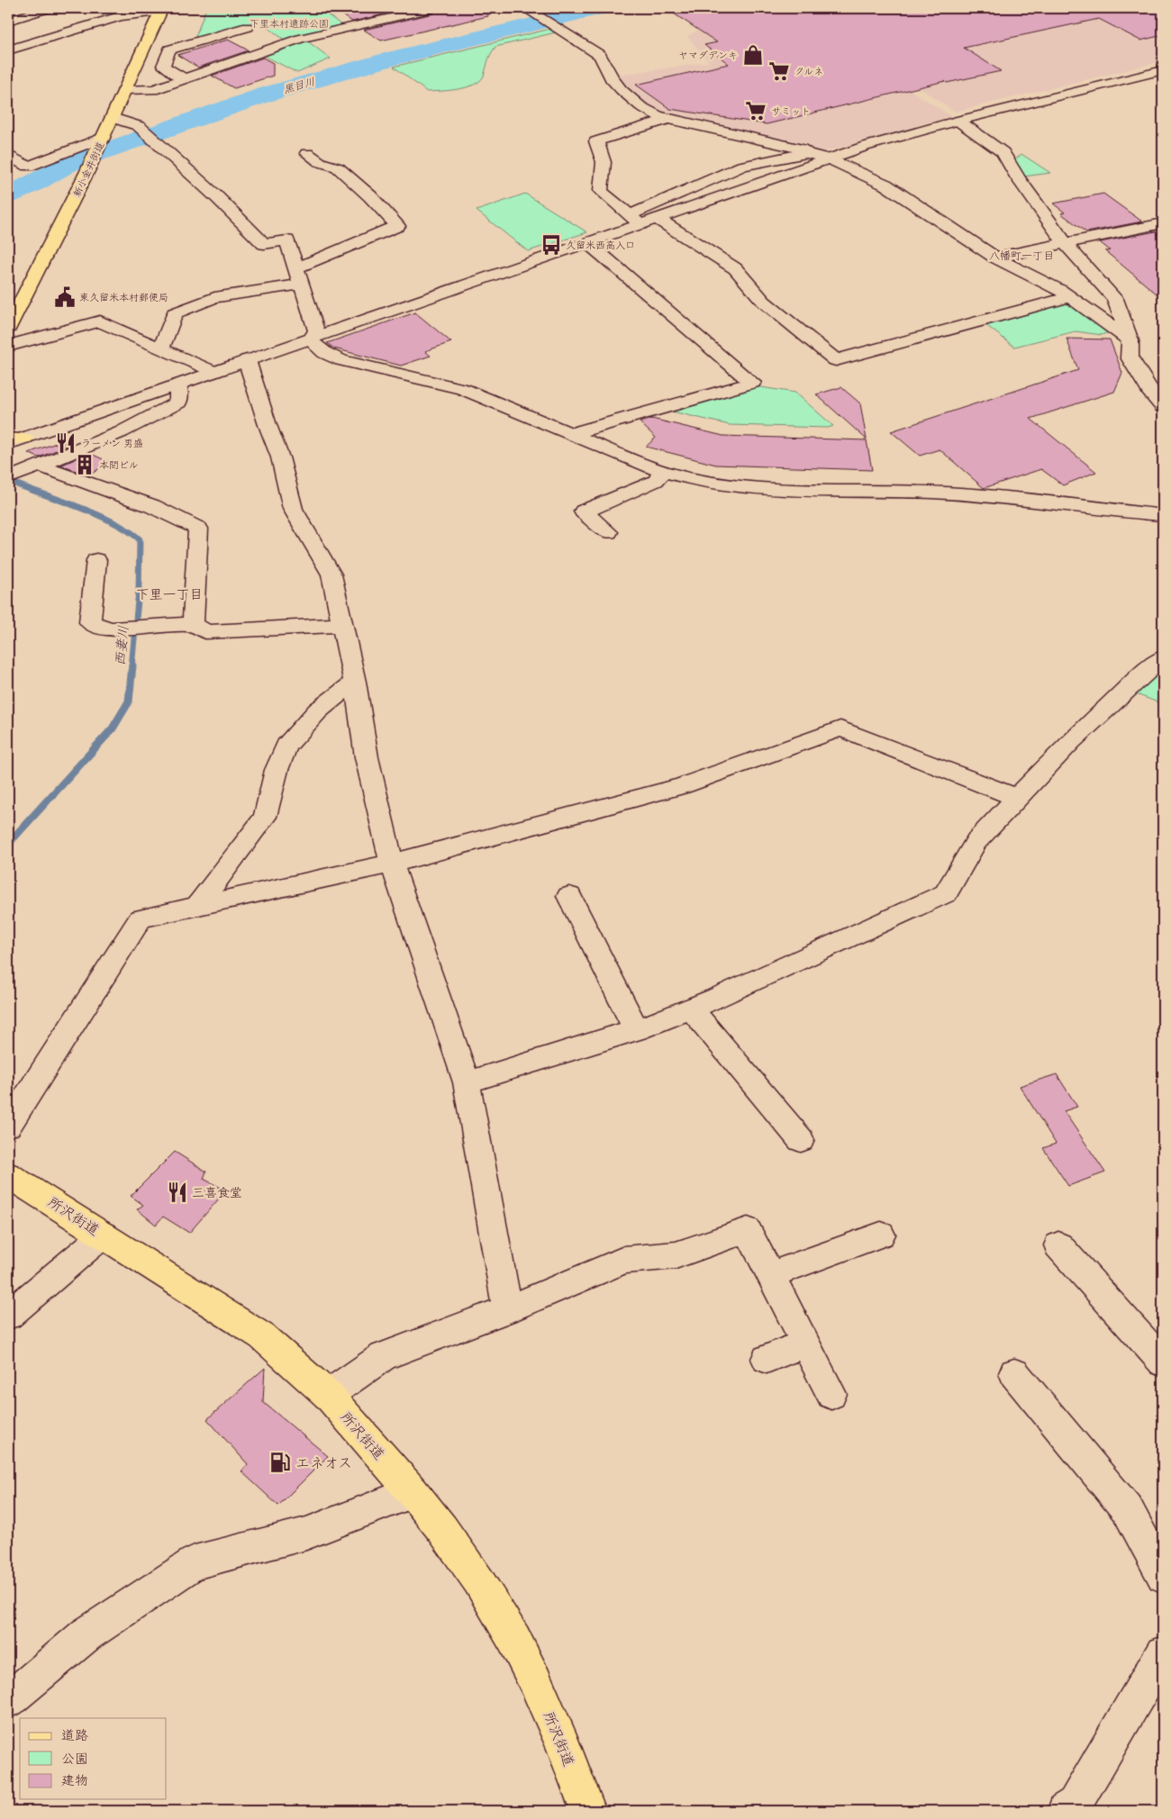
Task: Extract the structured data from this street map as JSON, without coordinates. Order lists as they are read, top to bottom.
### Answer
{
  "streets": {
    "main road": ["新小金井街道", "所沢街道"]
  },
  "districts": ["八幡町一丁目", "下里一丁目"],
  "water": ["黒目川", "西妻川"],
  "parks": ["下里本村遺跡公園"],
  "places": {
    "shop": ["ヤマダデンキ"],
    "supermarket": ["クルネ", "サミット"],
    "bus stop": ["久留米西高入口"],
    "public building": ["東久留米本村郵便局"],
    "restaurant": ["ラーメン 男盛", "三喜食堂"],
    "building": ["本間ビル"],
    "fuel station": ["エネオス"]
  },
  "legend": ["道路", "公園", "建物"]
}
